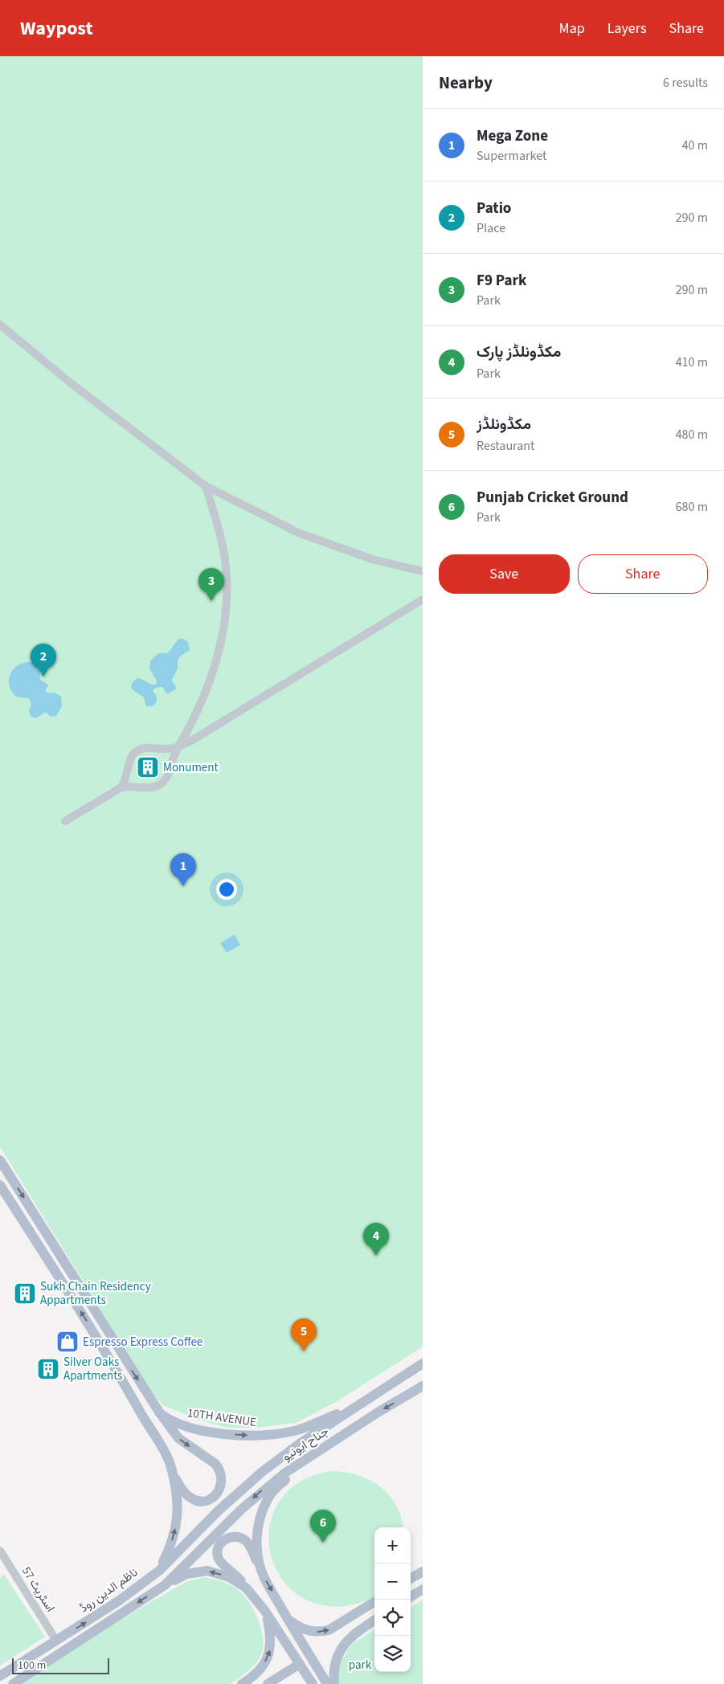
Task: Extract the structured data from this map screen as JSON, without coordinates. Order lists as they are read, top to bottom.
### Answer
{
  "streets": {
    "main road": ["10TH AVENUE", "جناح ایونیو", "ناظم الدین روڈ"],
    "street": ["اسٹریٹ 57"]
  },
  "crossings": [
    ["10TH AVENUE", "جناح ایونیو"],
    ["جناح ایونیو", "ناظم الدین روڈ"],
    ["اسٹریٹ 57", "ناظم الدین روڈ"]
  ],
  "parks": ["park"],
  "places": {
    "building": ["Monument", "Sukh Chain Residency Appartments", "Silver Oaks Apartments"],
    "shop": ["Espresso Express Coffee"]
  },
  "scale_bar": "100 m",
  "page": {
    "header": "Waypost",
    "nav": ["Map", "Layers", "Share"],
    "heading": ["Nearby", "6 results"],
    "list": [
      {
        "mark": "1",
        "name": "Mega Zone",
        "note": "Supermarket",
        "value": "40 m"
      },
      {
        "mark": "2",
        "name": "Patio",
        "note": "Place",
        "value": "290 m"
      },
      {
        "mark": "3",
        "name": "F9 Park",
        "note": "Park",
        "value": "290 m"
      },
      {
        "mark": "4",
        "name": "مکڈونلڈز پارک",
        "note": "Park",
        "value": "410 m"
      },
      {
        "mark": "5",
        "name": "مکڈونلڈز",
        "note": "Restaurant",
        "value": "480 m"
      },
      {
        "mark": "6",
        "name": "Punjab Cricket Ground",
        "note": "Park",
        "value": "680 m"
      }
    ],
    "buttons": ["Save", "Share"],
    "pins": [
      "3",
      "2",
      "1",
      "4",
      "5",
      "6"
    ],
    "map_buttons": ["+", "−"],
    "scale": "100 m"
  }
}
